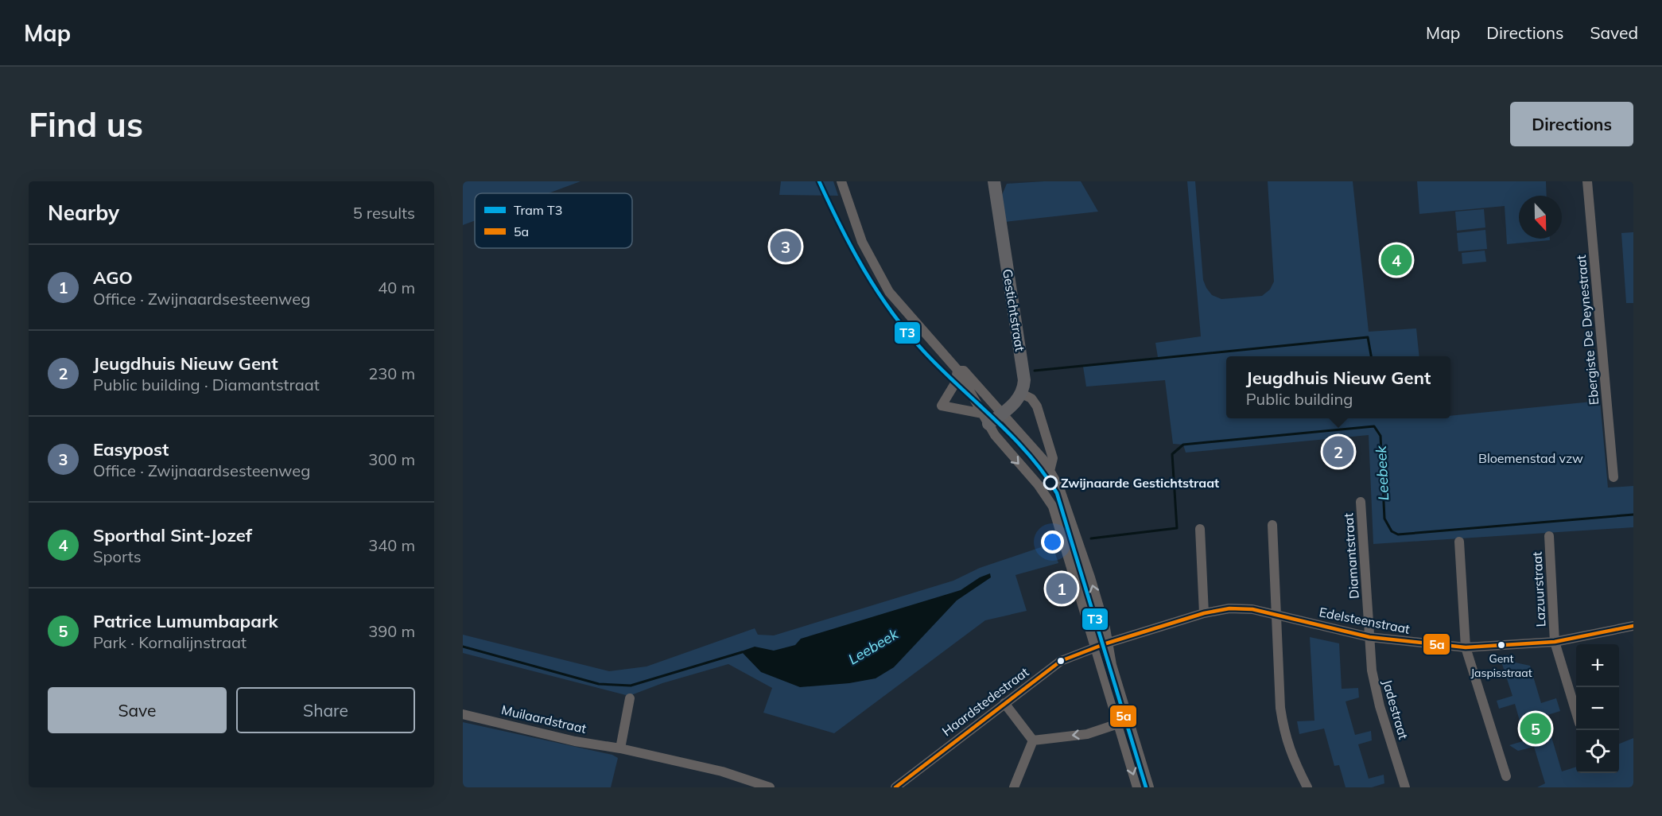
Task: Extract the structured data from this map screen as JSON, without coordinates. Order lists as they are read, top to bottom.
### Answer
{
  "streets": {
    "main road": ["Gestichtstraat"],
    "street": [
      "Ebergiste De Deynestraat",
      "Diamantstraat",
      "Lazuurstraat",
      "Edelsteenstraat",
      "Haardstedestraat",
      "Jadestraat",
      "Muilaardstraat"
    ]
  },
  "crossings": [
    ["Diamantstraat", "Edelsteenstraat"],
    ["Diamantstraat", "Jadestraat"],
    ["Lazuurstraat", "Edelsteenstraat"],
    ["Edelsteenstraat", "Haardstedestraat"],
    ["Edelsteenstraat", "Jadestraat"]
  ],
  "water": ["Leebeek"],
  "parks": ["Bloemenstad vzw"],
  "places": ["Zwijnaarde Gestichtstraat", "Gent Jaspisstraat"],
  "lines": ["tram line T3", "transit line 5a"],
  "legend": ["Tram T3", "5a"],
  "north": "bottom",
  "page": {
    "header": "Map",
    "nav": ["Map", "Directions", "Saved"],
    "buttons": [
      "Directions",
      ["Save", "Share"]
    ],
    "title": "Find us",
    "heading": ["Nearby", "5 results"],
    "pins": [
      "3",
      "4",
      "2",
      "1",
      "5"
    ],
    "list": [
      {
        "mark": "1",
        "name": "AGO",
        "note": "Office · Zwijnaardsesteenweg",
        "value": "40 m"
      },
      {
        "mark": "2",
        "name": "Jeugdhuis Nieuw Gent",
        "note": "Public building · Diamantstraat",
        "value": "230 m"
      },
      {
        "mark": "3",
        "name": "Easypost",
        "note": "Office · Zwijnaardsesteenweg",
        "value": "300 m"
      },
      {
        "mark": "4",
        "name": "Sporthal Sint-Jozef",
        "note": "Sports",
        "value": "340 m"
      },
      {
        "mark": "5",
        "name": "Patrice Lumumbapark",
        "note": "Park · Kornalijnstraat",
        "value": "390 m"
      }
    ],
    "popup": ["Jeugdhuis Nieuw Gent", "Public building"],
    "map_buttons": ["+", "−"]
  }
}
